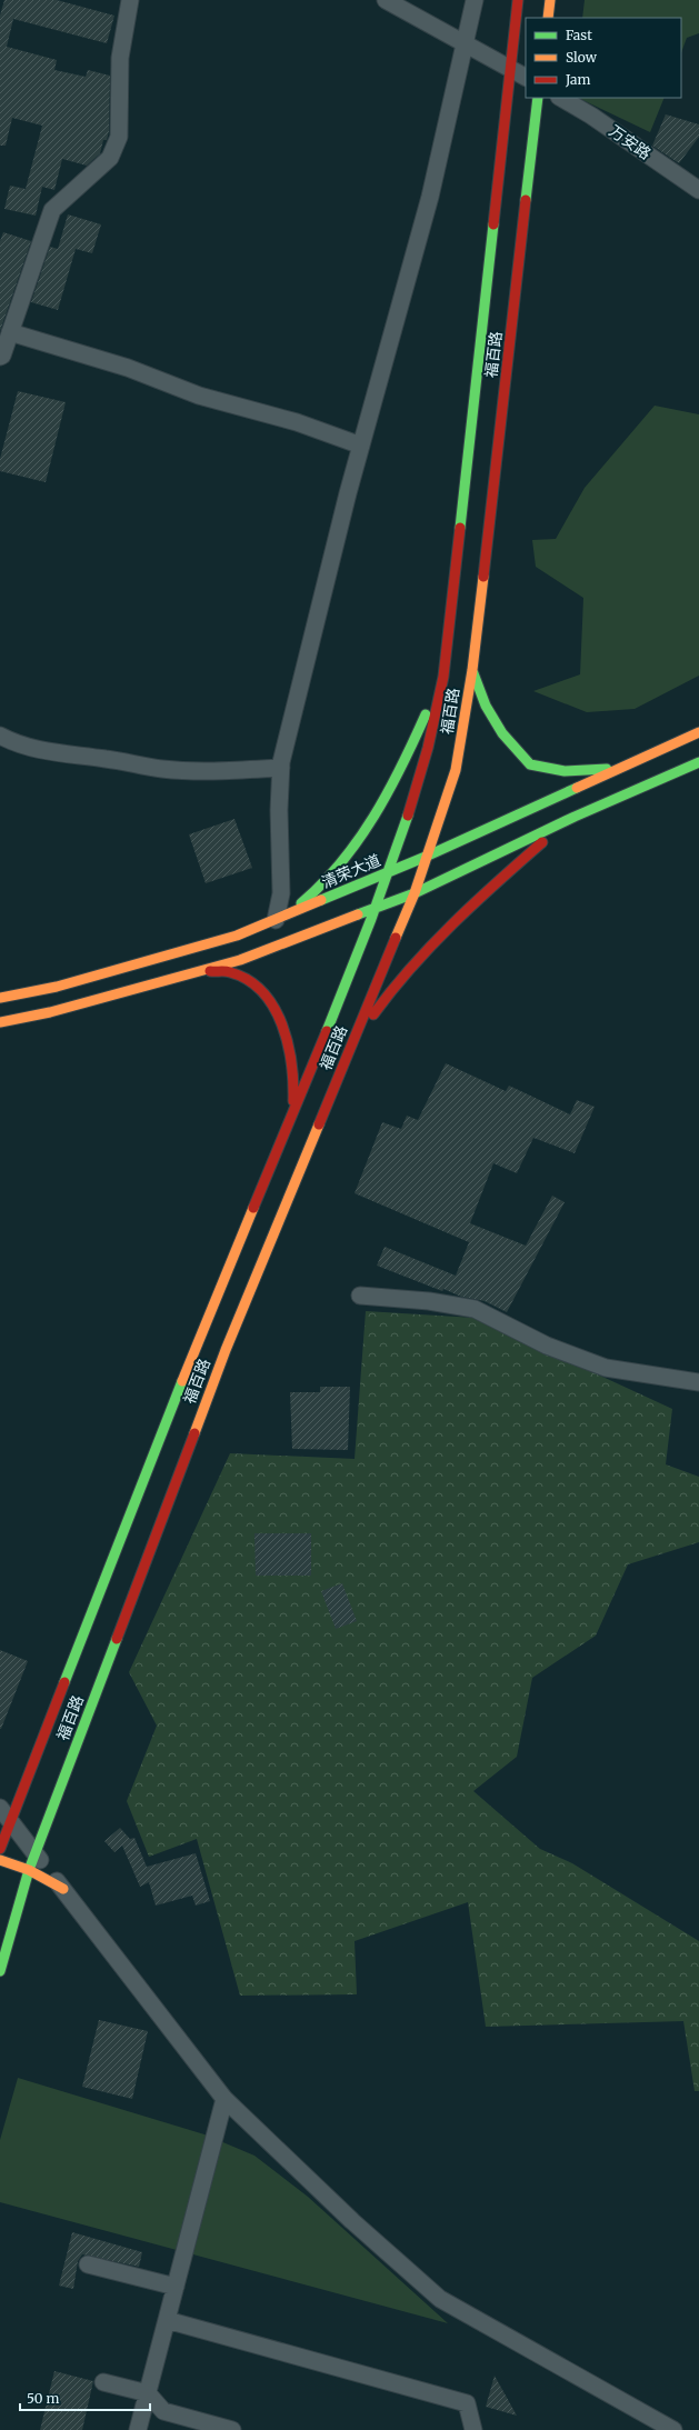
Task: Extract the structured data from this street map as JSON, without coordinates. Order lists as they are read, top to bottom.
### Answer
{
  "streets": {
    "main road": ["福百路", "清荣大道"],
    "street": ["万安路"]
  },
  "crossings": [
    ["福百路", "清荣大道"]
  ],
  "legend": ["Fast", "Slow", "Jam"],
  "scale_bar": "50 m"
}
